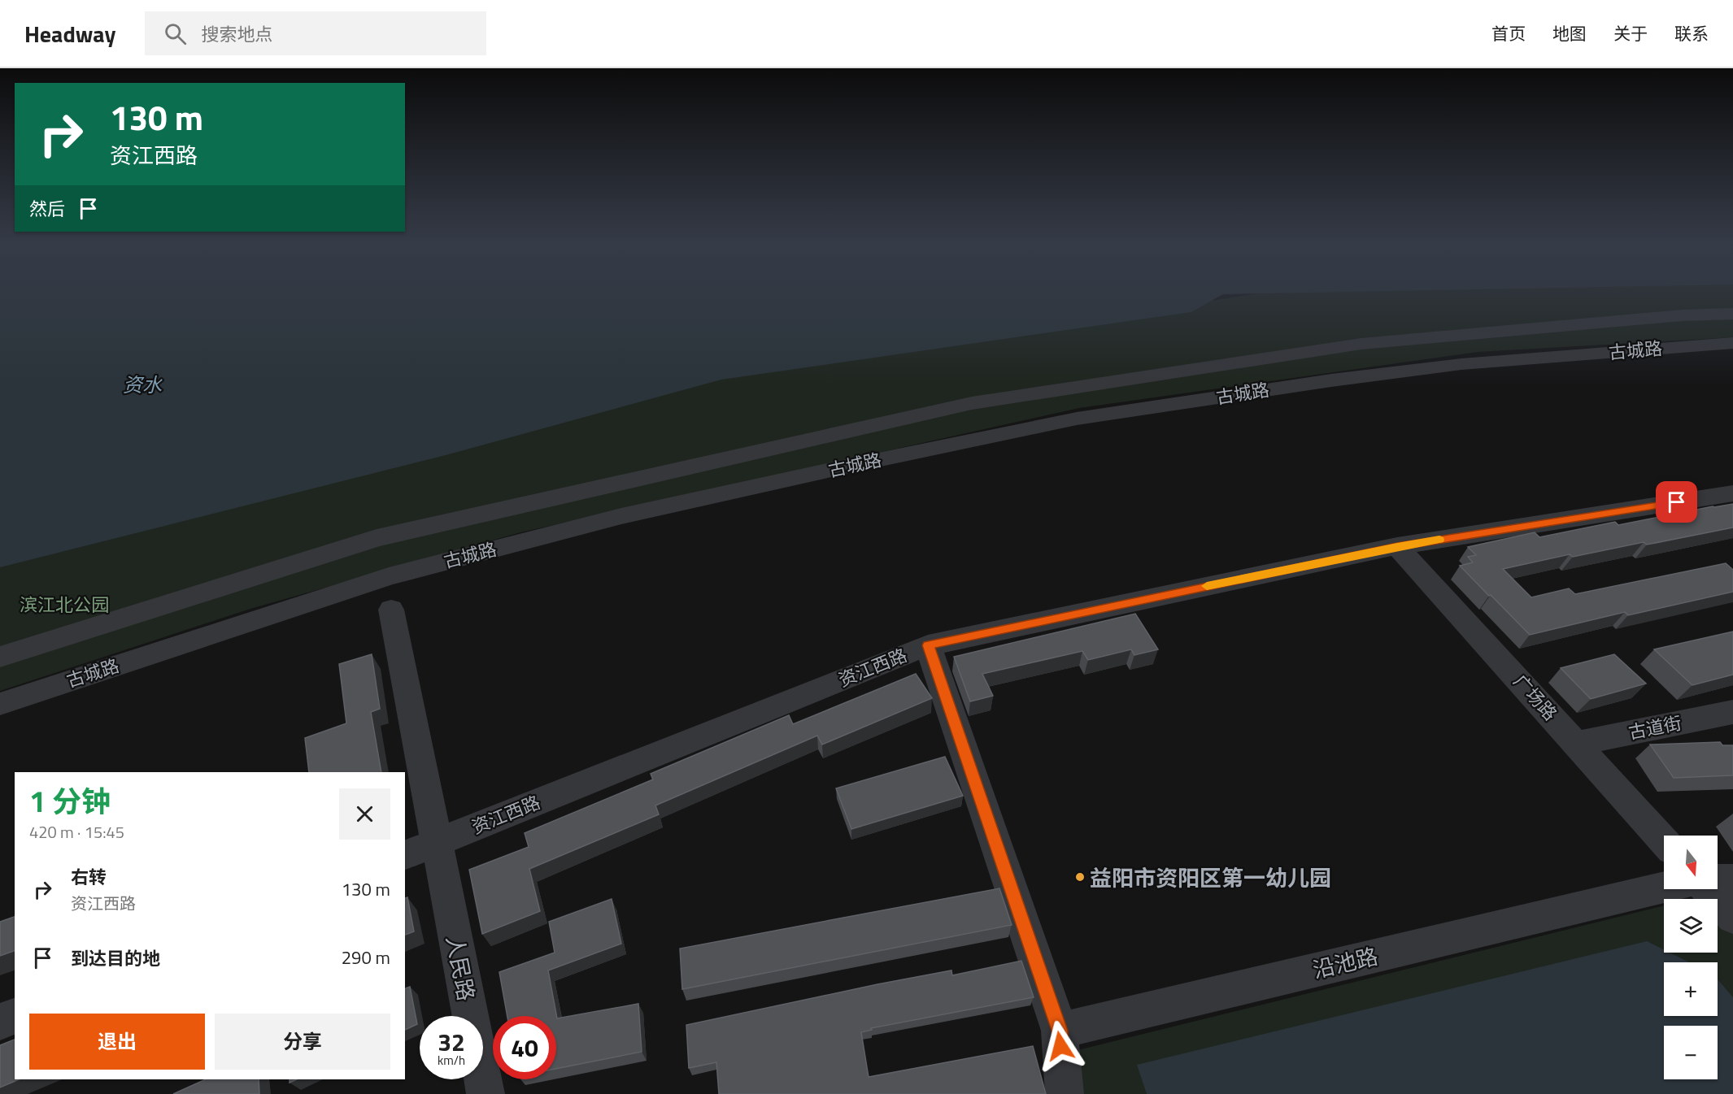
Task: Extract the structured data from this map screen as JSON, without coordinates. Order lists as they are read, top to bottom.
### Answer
{
  "streets": {
    "street": [
      "古城路",
      "资江西路",
      "广场路",
      "古道街",
      "沿池路",
      "人民路"
    ]
  },
  "crossings": [
    ["资江西路", "广场路"],
    ["资江西路", "人民路"],
    ["广场路", "古道街"]
  ],
  "water": ["资水"],
  "parks": ["滨江北公园"],
  "places": ["益阳市资阳区第一幼儿园"],
  "north": "bottom",
  "page": {
    "header": "Headway",
    "search": "搜索地点",
    "nav": [
      "首页",
      "地图",
      "关于",
      "联系"
    ],
    "turn": ["130 m", "资江西路"],
    "then": "然后",
    "heading": ["1 分钟", "420 m · 15:45"],
    "map_buttons": ["+", "−"],
    "list": [
      {
        "name": "右转",
        "note": "资江西路",
        "value": "130 m"
      },
      {
        "name": "到达目的地",
        "value": "290 m"
      }
    ],
    "buttons": ["退出", "分享"],
    "speed": "32 km/h",
    "limit": "40"
  }
}
